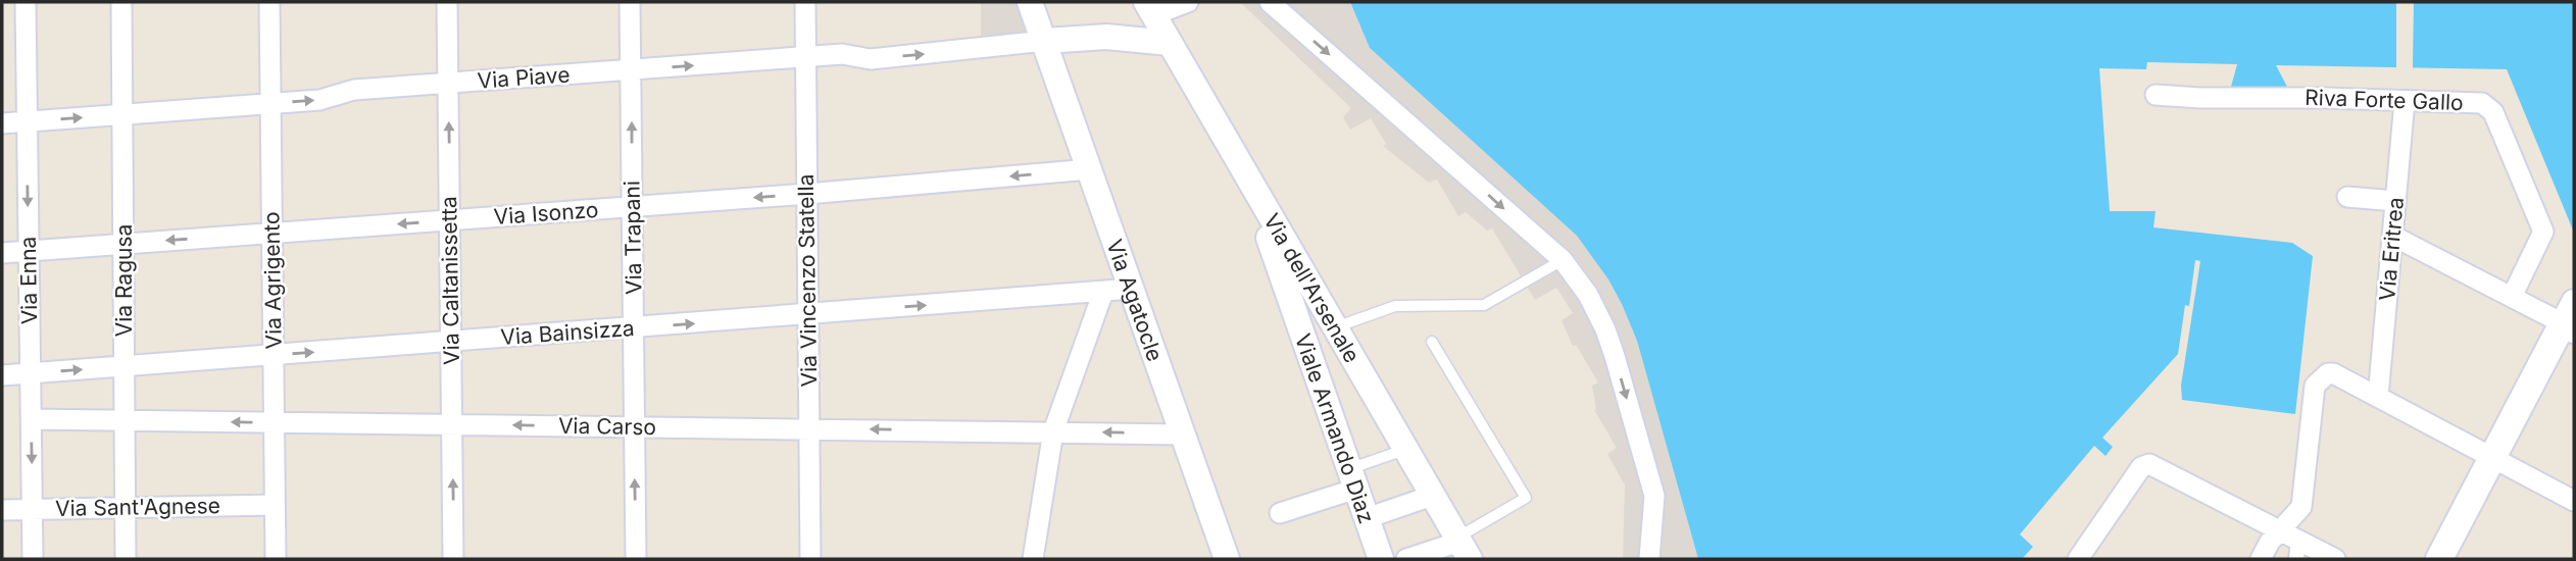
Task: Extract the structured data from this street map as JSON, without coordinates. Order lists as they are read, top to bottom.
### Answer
{
  "streets": {
    "street": [
      "Via Piave",
      "Riva Forte Gallo",
      "Via Isonzo",
      "Via Trapani",
      "Via Eritrea",
      "Via Enna",
      "Via Ragusa",
      "Via Agrigento",
      "Via Caltanissetta",
      "Via Vincenzo Statella",
      "Via dell'Arsenale",
      "Via Agatocle",
      "Via Bainsizza",
      "Via Carso",
      "Viale Armando Diaz",
      "Via Sant'Agnese"
    ]
  },
  "crossings": [
    ["Via Piave", "Via Trapani"],
    ["Via Piave", "Via Enna"],
    ["Via Piave", "Via Ragusa"],
    ["Via Piave", "Via Agrigento"],
    ["Via Piave", "Via Caltanissetta"],
    ["Via Piave", "Via Vincenzo Statella"],
    ["Via Piave", "Via Agatocle"],
    ["Riva Forte Gallo", "Via Eritrea"],
    ["Via Isonzo", "Via Trapani"],
    ["Via Isonzo", "Via Enna"],
    ["Via Isonzo", "Via Ragusa"],
    ["Via Isonzo", "Via Agrigento"],
    ["Via Isonzo", "Via Caltanissetta"],
    ["Via Isonzo", "Via Vincenzo Statella"],
    ["Via Isonzo", "Via Agatocle"],
    ["Via Trapani", "Via Bainsizza"],
    ["Via Trapani", "Via Carso"],
    ["Via Enna", "Via Bainsizza"],
    ["Via Enna", "Via Carso"],
    ["Via Enna", "Via Sant'Agnese"],
    ["Via Ragusa", "Via Bainsizza"],
    ["Via Ragusa", "Via Carso"],
    ["Via Ragusa", "Via Sant'Agnese"],
    ["Via Agrigento", "Via Bainsizza"],
    ["Via Agrigento", "Via Carso"],
    ["Via Agrigento", "Via Sant'Agnese"],
    ["Via Caltanissetta", "Via Bainsizza"],
    ["Via Caltanissetta", "Via Carso"],
    ["Via Vincenzo Statella", "Via Bainsizza"],
    ["Via Vincenzo Statella", "Via Carso"],
    ["Via dell'Arsenale", "Viale Armando Diaz"],
    ["Via Agatocle", "Via Bainsizza"],
    ["Via Agatocle", "Via Carso"]
  ],
  "one_way": [
    "Via Piave",
    "Via Isonzo",
    "Via Trapani",
    "Via Enna",
    "Via Caltanissetta",
    "Via Bainsizza",
    "Via Carso"
  ]
}
